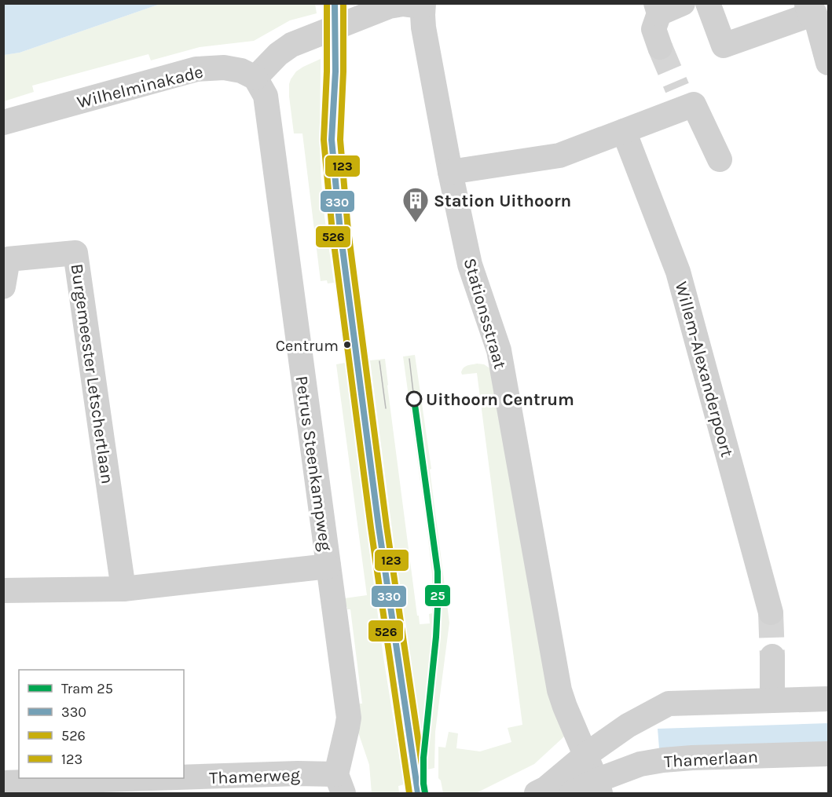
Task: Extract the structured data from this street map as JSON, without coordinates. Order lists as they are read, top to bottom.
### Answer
{
  "streets": {
    "street": [
      "Wilhelminakade",
      "Stationsstraat",
      "Willem-Alexanderpoort",
      "Burgemeester Letschertlaan",
      "Petrus Steenkampweg",
      "Thamerlaan",
      "Thamerweg"
    ]
  },
  "crossings": [
    ["Wilhelminakade", "Petrus Steenkampweg"],
    ["Stationsstraat", "Thamerlaan"],
    ["Petrus Steenkampweg", "Thamerweg"]
  ],
  "places": {
    "building": ["Station Uithoorn"],
    "other": ["Centrum", "Uithoorn Centrum"]
  },
  "lines": [
    "transit line 330",
    "transit line 526",
    "transit line 123",
    "tram line 25"
  ],
  "legend": [
    "Tram 25",
    "330",
    "526",
    "123"
  ]
}
